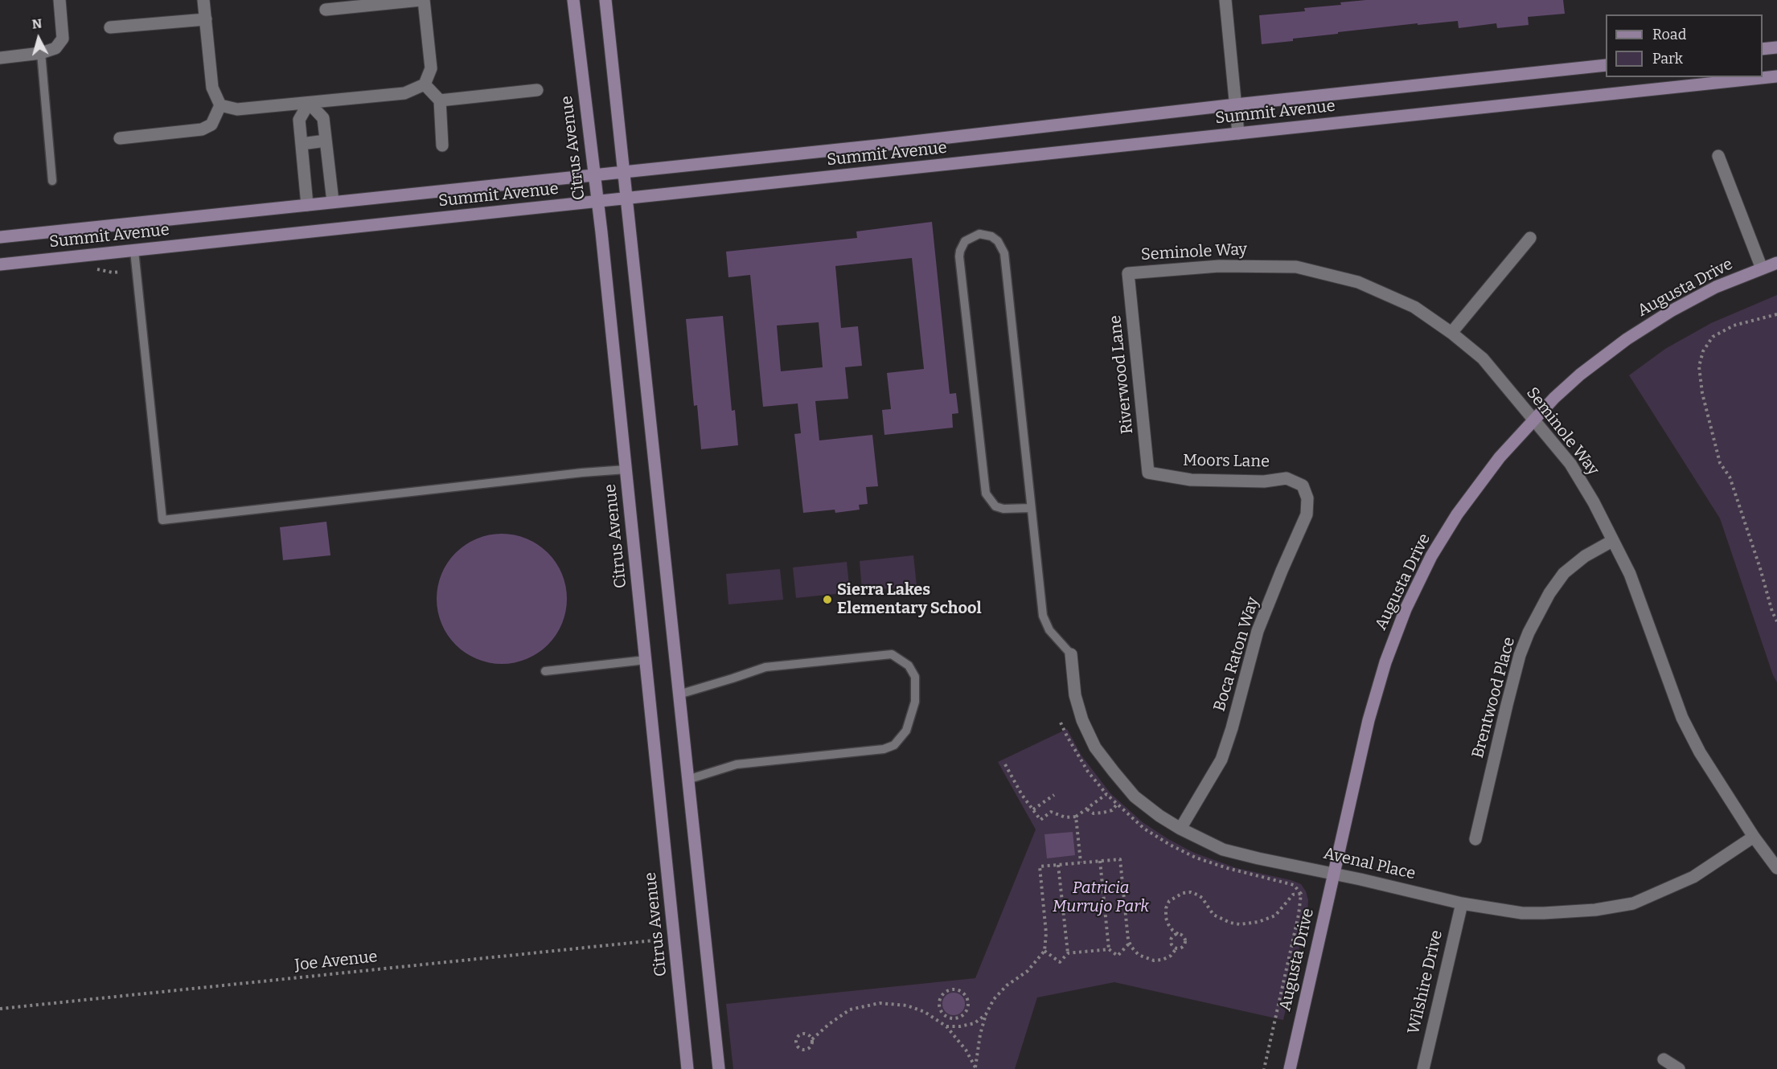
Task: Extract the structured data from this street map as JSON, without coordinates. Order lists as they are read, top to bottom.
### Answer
{
  "streets": {
    "main road": ["Summit Avenue", "Citrus Avenue", "Augusta Drive"],
    "street": [
      "Seminole Way",
      "Riverwood Lane",
      "Moors Lane",
      "Boca Raton Way",
      "Brentwood Place",
      "Avenal Place",
      "Wilshire Drive"
    ],
    "path": ["Joe Avenue"]
  },
  "crossings": [
    ["Summit Avenue", "Citrus Avenue"],
    ["Citrus Avenue", "Joe Avenue"],
    ["Seminole Way", "Augusta Drive"],
    ["Seminole Way", "Riverwood Lane"],
    ["Seminole Way", "Brentwood Place"],
    ["Seminole Way", "Avenal Place"],
    ["Augusta Drive", "Avenal Place"],
    ["Riverwood Lane", "Moors Lane"],
    ["Moors Lane", "Boca Raton Way"],
    ["Boca Raton Way", "Avenal Place"],
    ["Avenal Place", "Wilshire Drive"]
  ],
  "parks": ["Patricia Murrujo Park"],
  "places": ["Sierra Lakes Elementary School"],
  "legend": ["Road", "Park"],
  "north": "top"
}
